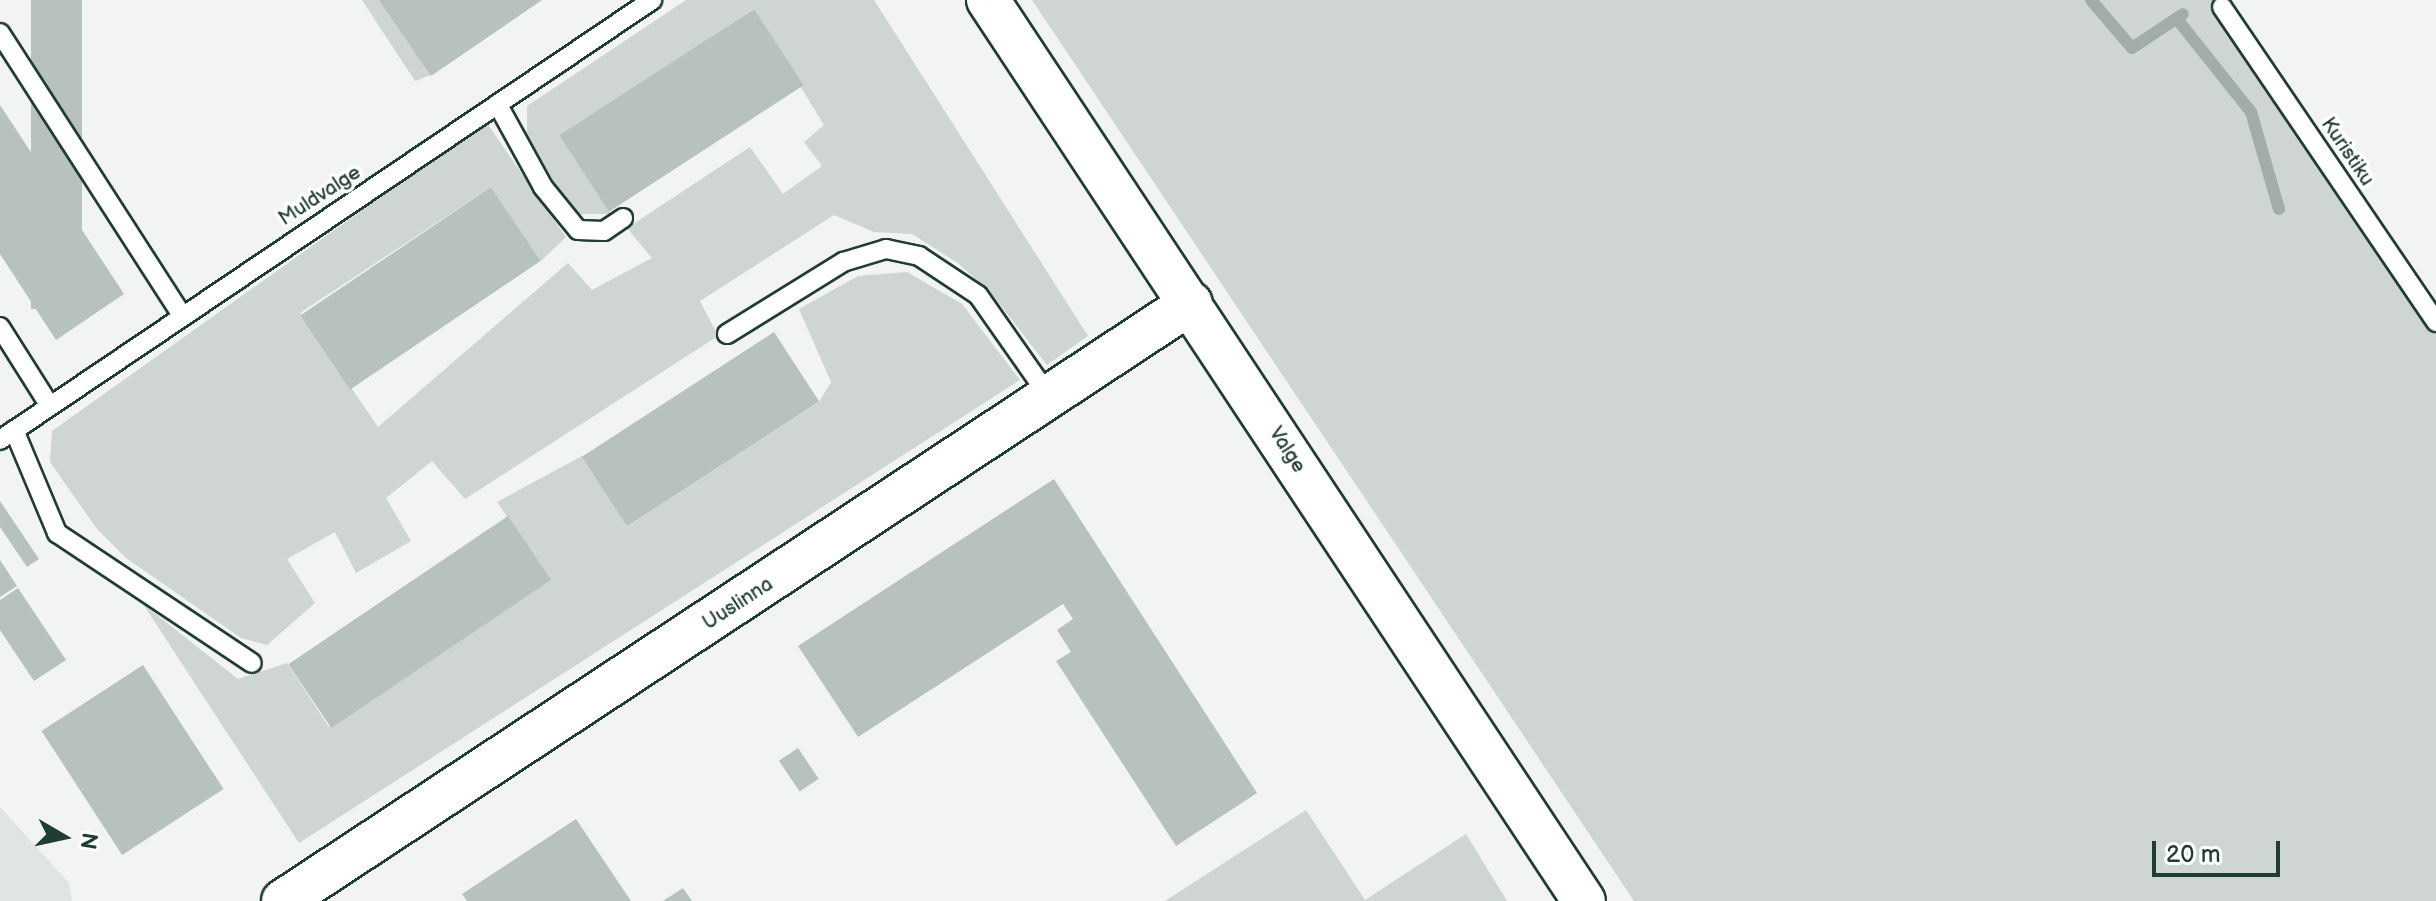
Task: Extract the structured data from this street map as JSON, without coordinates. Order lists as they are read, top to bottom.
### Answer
{
  "streets": {
    "street": ["Valge", "Uuslinna"],
    "lane": ["Kuristiku", "Muldvalge"]
  },
  "crossings": [
    ["Valge", "Uuslinna"]
  ],
  "scale_bar": "20 m",
  "north": "right"
}
